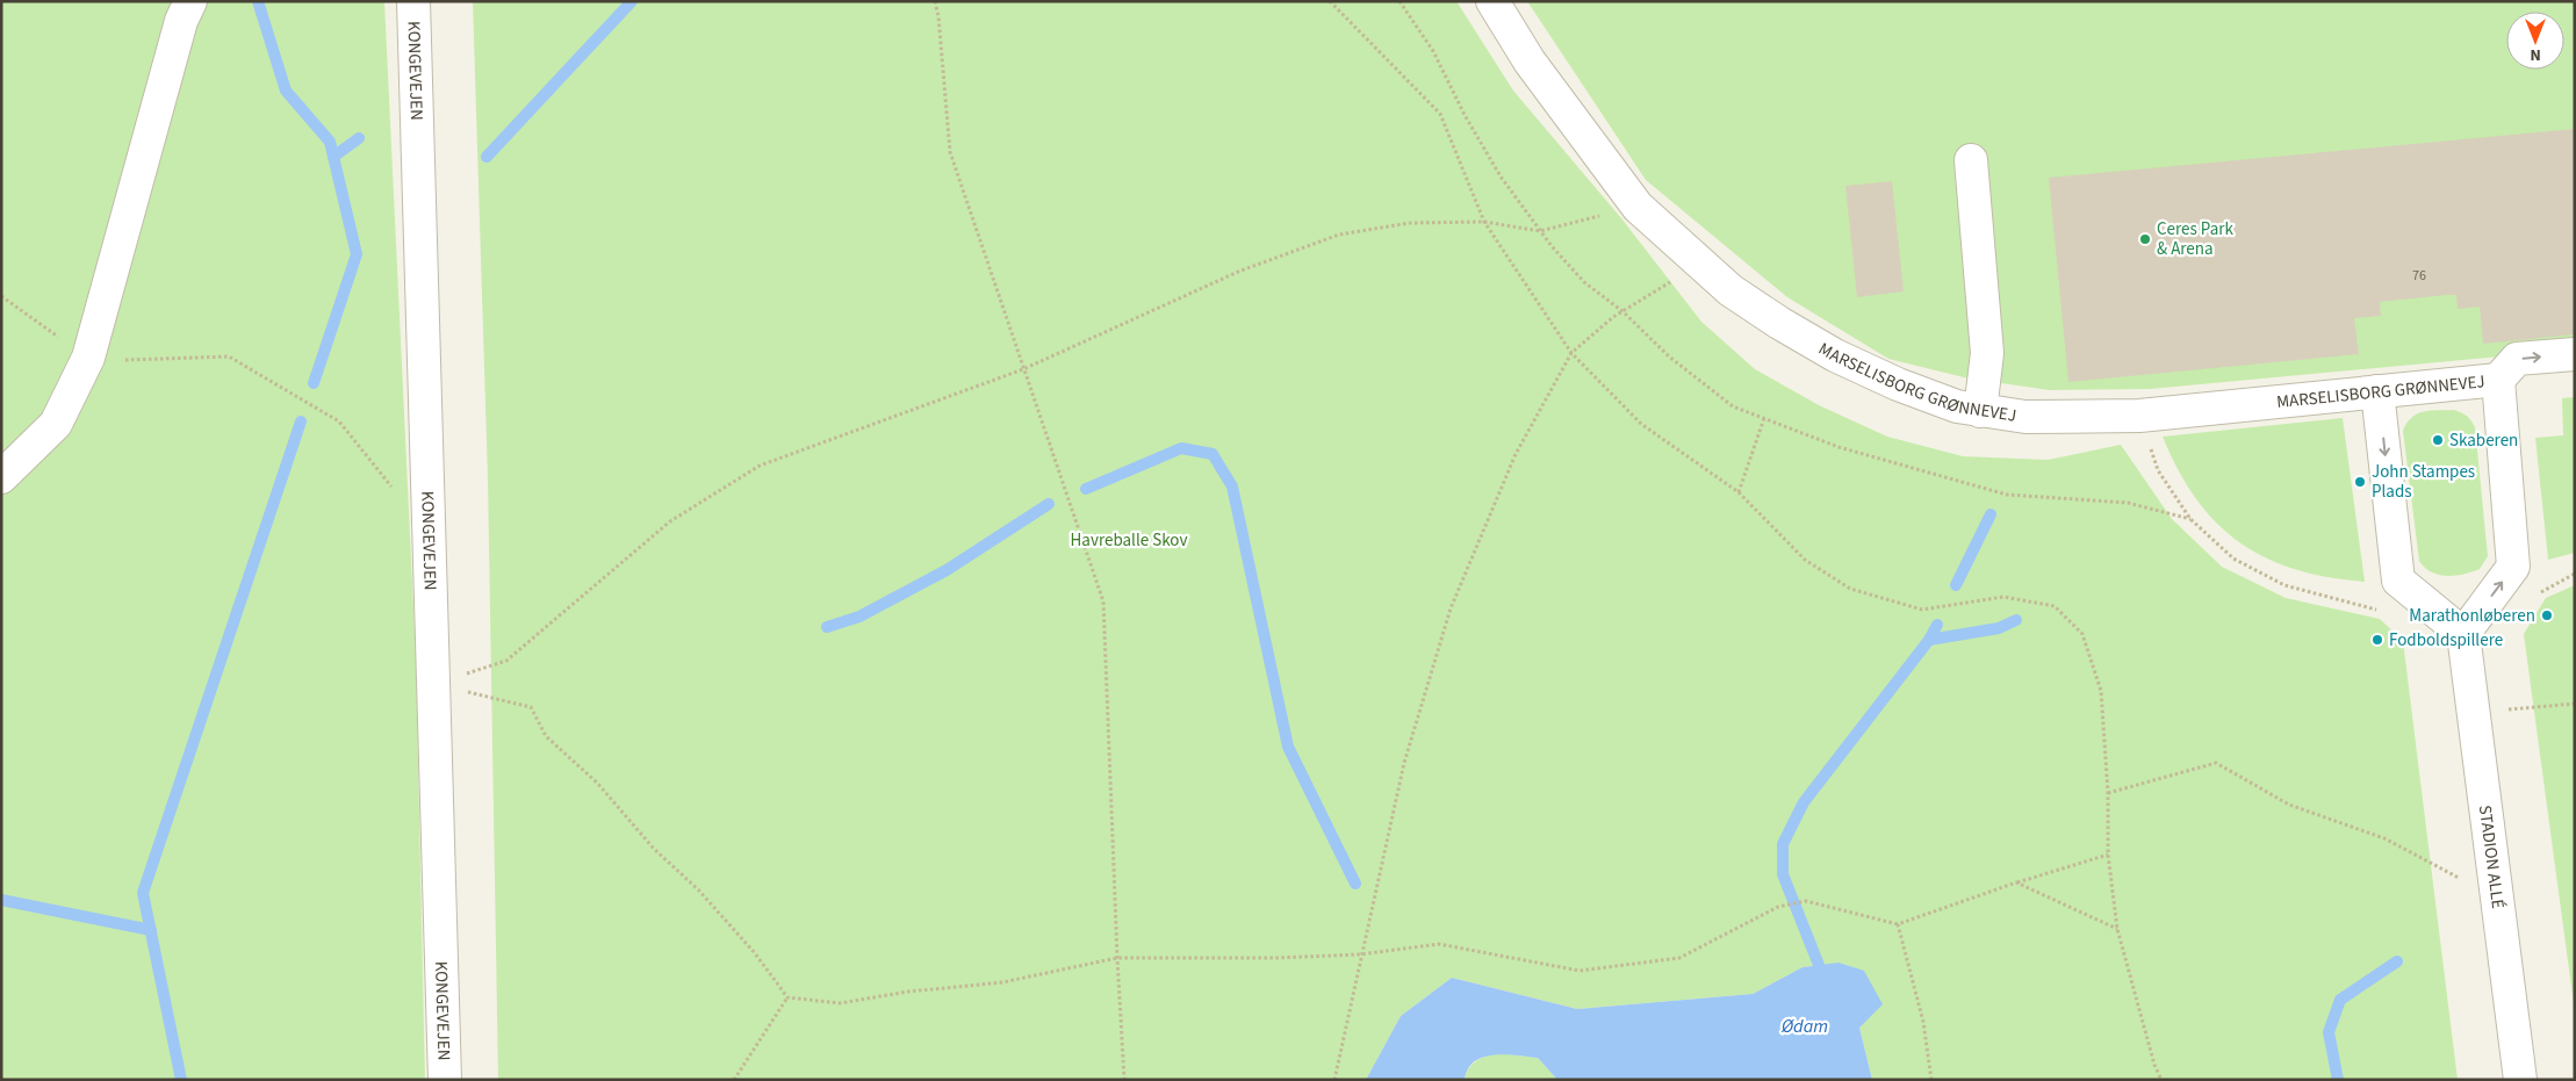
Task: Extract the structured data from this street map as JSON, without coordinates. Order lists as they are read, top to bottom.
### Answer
{
  "streets": {
    "street": ["KONGEVEJEN", "MARSELISBORG GRØNNEVEJ", "STADION ALLÉ"]
  },
  "water": ["Ødam"],
  "parks": ["Havreballe Skov"],
  "places": [
    "Ceres Park & Arena",
    "Skaberen",
    "John Stampes Plads",
    "Marathonløberen",
    "Fodboldspillere"
  ],
  "house_numbers": ["76"],
  "north": "bottom"
}
